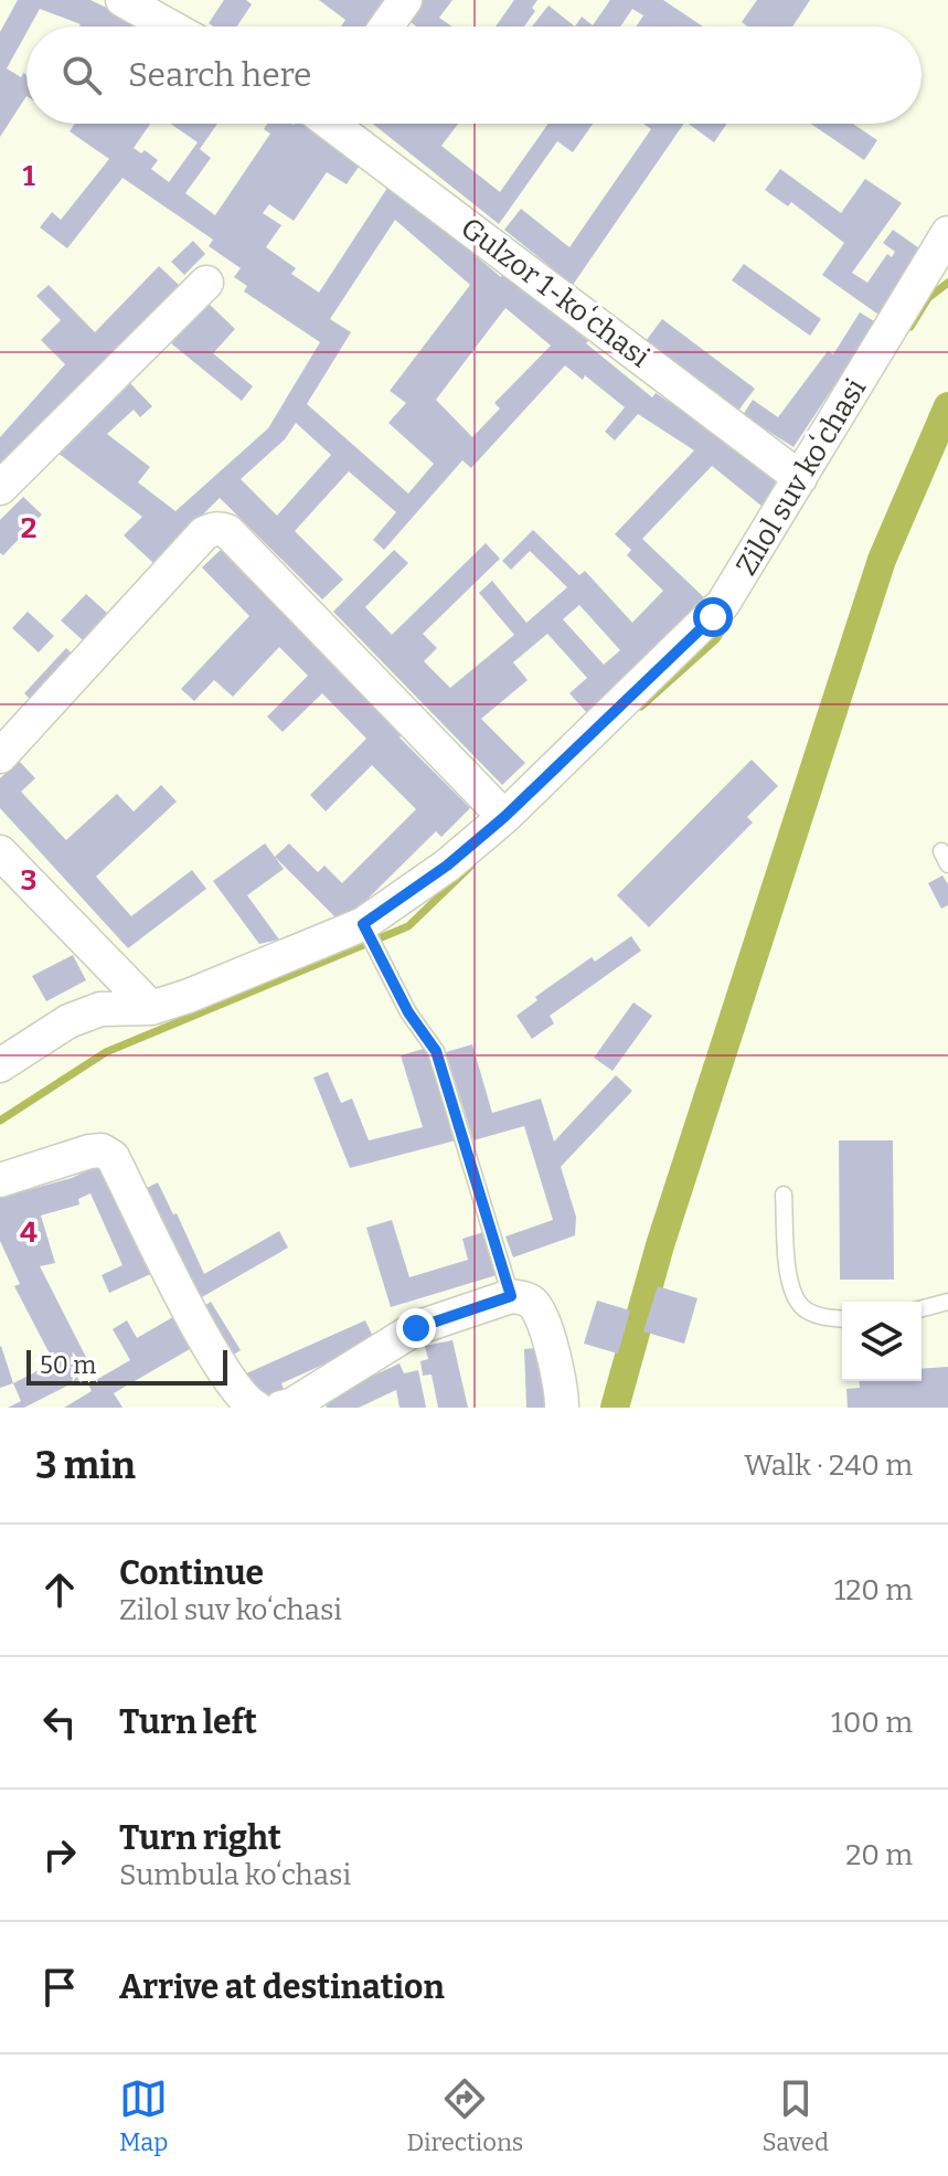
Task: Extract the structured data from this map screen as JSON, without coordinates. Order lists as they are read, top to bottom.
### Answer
{
  "streets": {
    "street": ["Gulzor 1-koʻchasi", "Zilol suv koʻchasi"]
  },
  "crossings": [
    ["Gulzor 1-koʻchasi", "Zilol suv koʻchasi"]
  ],
  "scale_bar": "50 m",
  "page": {
    "search": "Search here",
    "scale": "50 m",
    "heading": ["3 min", "Walk · 240 m"],
    "list": [
      ["Continue", "Zilol suv koʻchasi", "120 m"],
      ["Turn left", "100 m"],
      ["Turn right", "Sumbula koʻchasi", "20 m"],
      "Arrive at destination"
    ],
    "nav": ["Map", "Directions", "Saved"]
  },
  "grid": {
    "rows": [
      "1",
      "2",
      "3",
      "4"
    ]
  }
}
